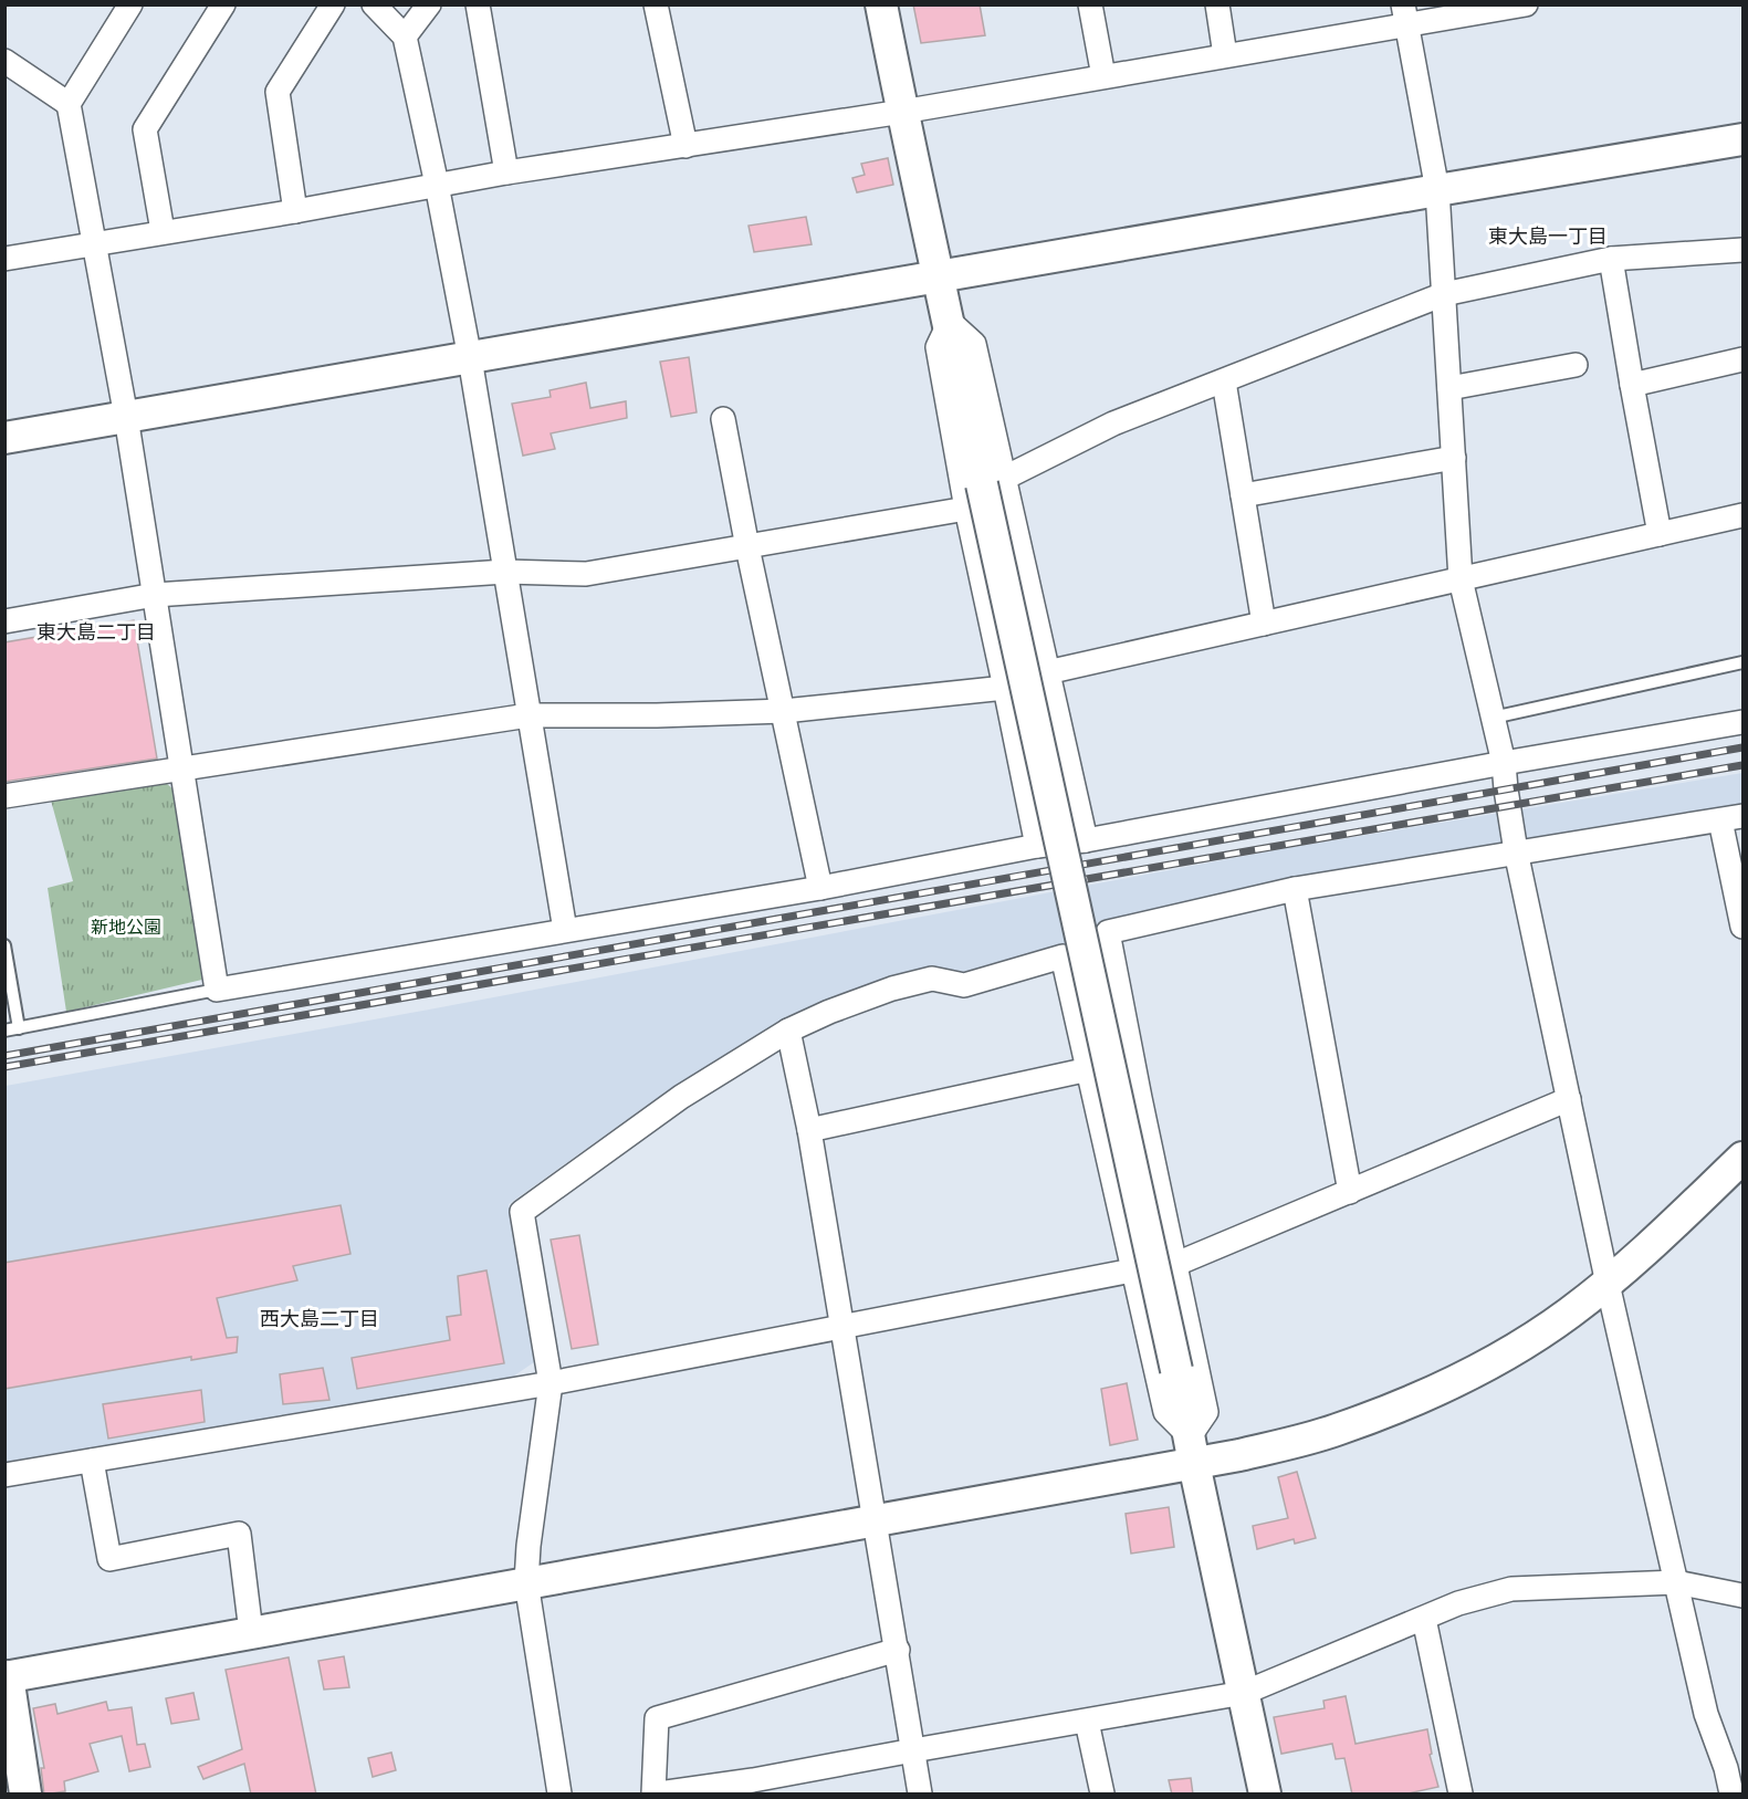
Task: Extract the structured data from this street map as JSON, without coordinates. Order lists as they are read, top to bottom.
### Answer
{
  "districts": ["東大島一丁目", "東大島二丁目", "西大島二丁目"],
  "parks": ["新地公園"]
}
